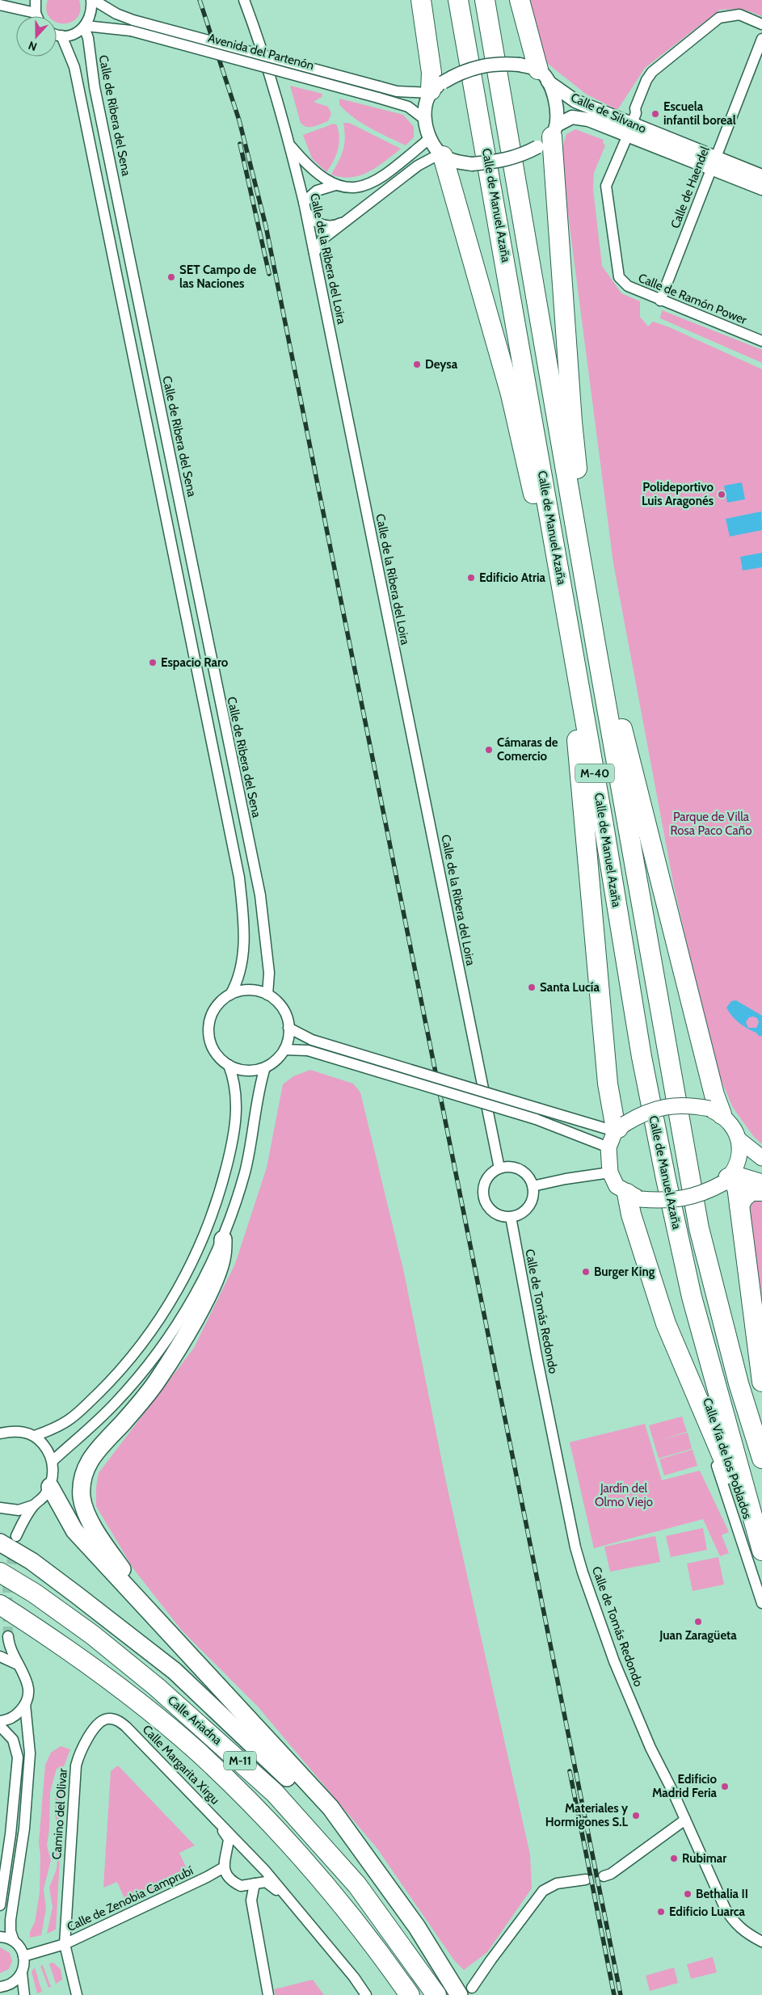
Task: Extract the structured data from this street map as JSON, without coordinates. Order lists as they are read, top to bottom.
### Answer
{
  "streets": {
    "highway": [
      "Calle de Manuel Azaña",
      "M-40",
      "Calle Ariadna",
      "M-11"
    ],
    "street": [
      "Avenida del Partenón",
      "Calle de Silvano",
      "Calle de Ribera del Sena",
      "Calle de Haendel",
      "Calle de la Ribera del Loira",
      "Calle de Ramón Power",
      "Calle de Tomás Redondo",
      "Calle Vía de los Poblados",
      "Calle Margarita Xirgu",
      "Camino del Olivar",
      "Calle de Zenobia Camprubí"
    ]
  },
  "crossings": [
    ["Avenida del Partenón", "Calle de Silvano"],
    ["Avenida del Partenón", "Calle de Ribera del Sena"],
    ["Calle de Silvano", "Calle de Haendel"],
    ["Calle de Silvano", "Calle de Ramón Power"],
    ["Calle de Haendel", "Calle de Ramón Power"],
    ["Calle de la Ribera del Loira", "Calle de Tomás Redondo"],
    ["Calle Margarita Xirgu", "Camino del Olivar"],
    ["Calle Margarita Xirgu", "Calle de Zenobia Camprubí"],
    ["Camino del Olivar", "Calle de Zenobia Camprubí"]
  ],
  "parks": ["Parque de Villa Rosa Paco Caño", "Jardín del Olmo Viejo"],
  "places": [
    "Escuela infantil boreal",
    "SET Campo de las Naciones",
    "Deysa",
    "Polideportivo Luis Aragonés",
    "Edificio Atria",
    "Espacio Raro",
    "Cámaras de Comercio",
    "Santa Lucía",
    "Burger King",
    "Juan Zaragüeta",
    "Edificio Madrid Feria",
    "Materiales y Hormigones S.L",
    "Rubimar",
    "Bethalia II",
    "Edificio Luarca"
  ],
  "north": "bottom"
}
